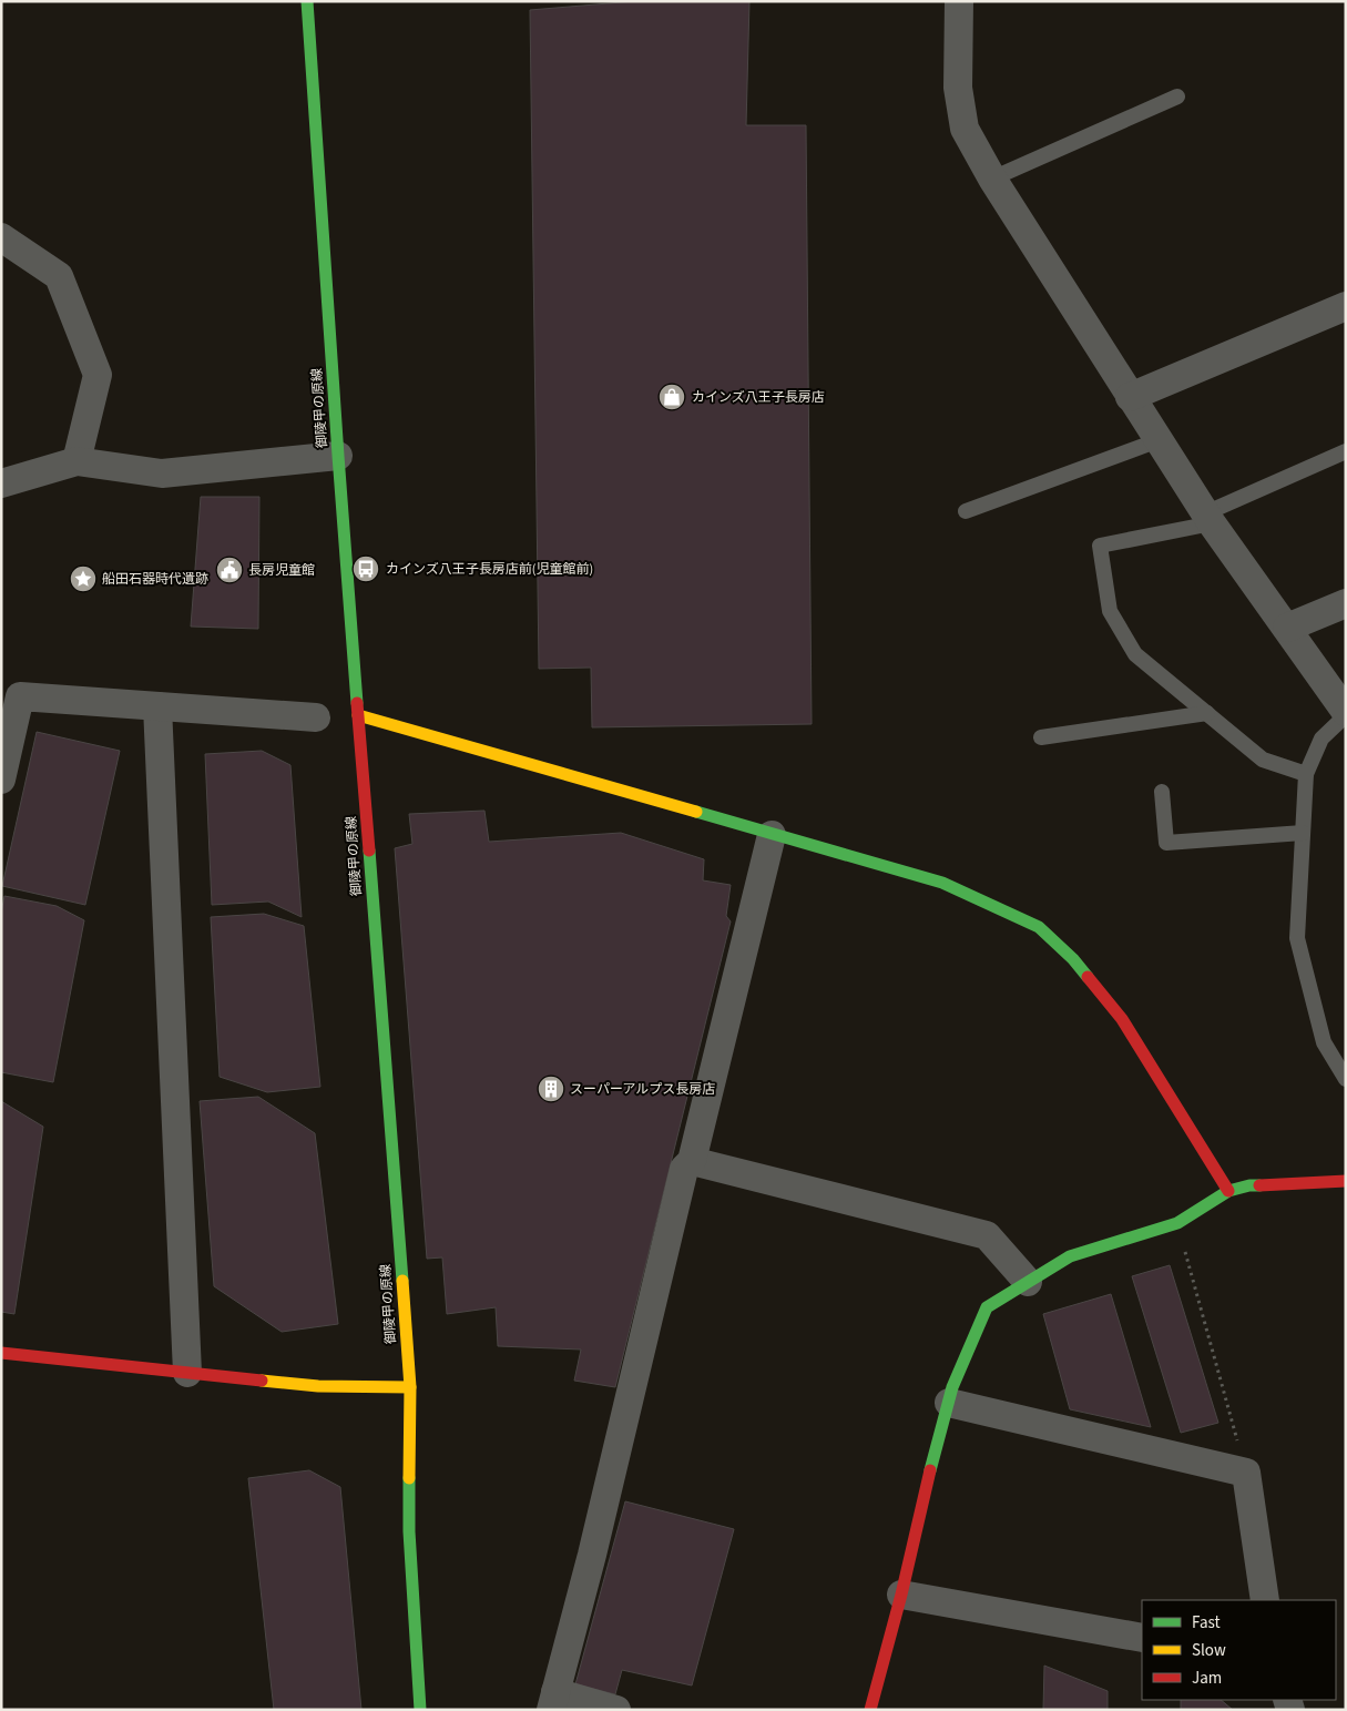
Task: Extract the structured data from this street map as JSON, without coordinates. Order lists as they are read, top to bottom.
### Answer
{
  "streets": {
    "street": ["御陵甲の原線"]
  },
  "places": {
    "shop": ["カインズ八王子長房店"],
    "bus stop": ["カインズ八王子長房店前(児童館前)"],
    "public building": ["長房児童館"],
    "place": ["船田石器時代遺跡"],
    "building": ["スーパーアルプス長房店"]
  },
  "legend": ["Fast", "Slow", "Jam"]
}
